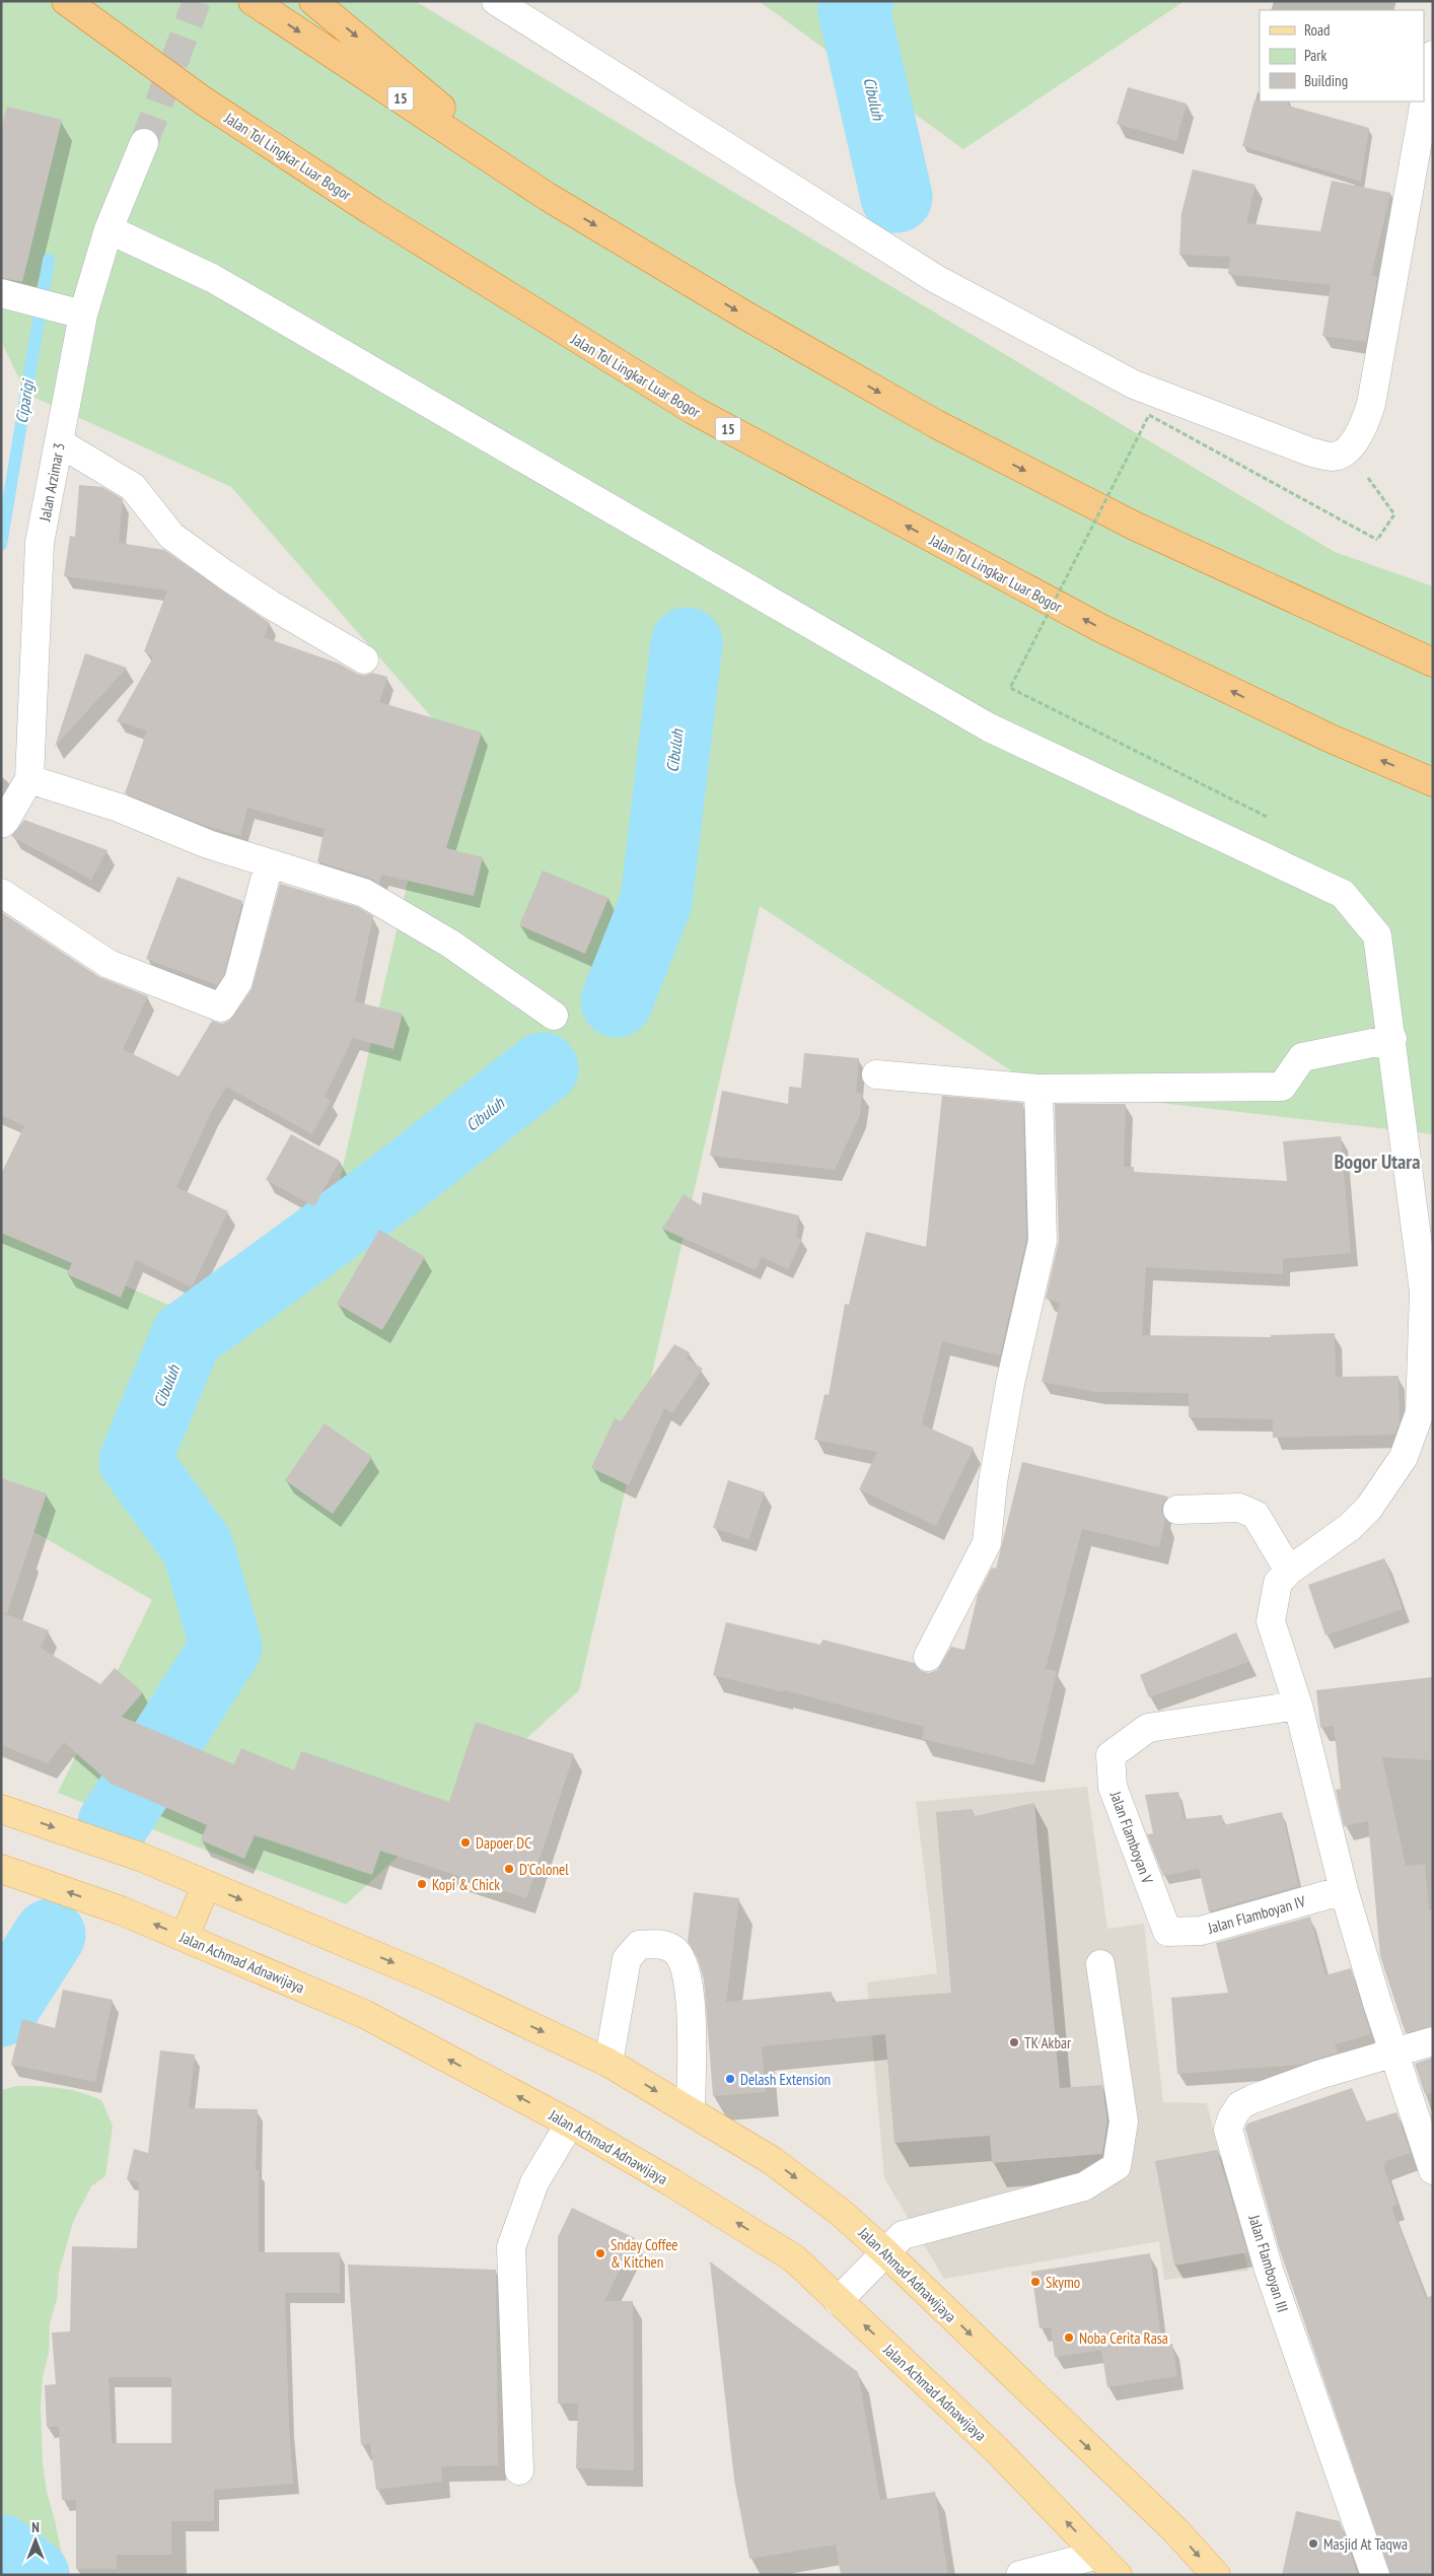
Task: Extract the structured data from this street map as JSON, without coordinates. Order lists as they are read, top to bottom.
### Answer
{
  "streets": {
    "highway": ["15", "Jalan Tol Lingkar Luar Bogor"],
    "main road": ["Jalan Achmad Adnawijaya", "Jalan Ahmad Adnawijaya"],
    "street": [
      "Jalan Arzimar 3",
      "Jalan Flamboyan V",
      "Jalan Flamboyan IV",
      "Jalan Flamboyan III"
    ]
  },
  "crossings": [
    ["Jalan Flamboyan V", "Jalan Flamboyan IV"]
  ],
  "one_way": ["Jalan Ahmad Adnawijaya"],
  "districts": ["Bogor Utara"],
  "water": ["Cibuluh", "Ciparigi"],
  "places": [
    "Dapoer DC",
    "D'Colonel",
    "Kopi & Chick",
    "TK Akbar",
    "Delash Extension",
    "Snday Coffee & Kitchen",
    "Skymo",
    "Noba Cerita Rasa",
    "Masjid At Taqwa"
  ],
  "legend": ["Road", "Park", "Building"],
  "north": "top"
}
